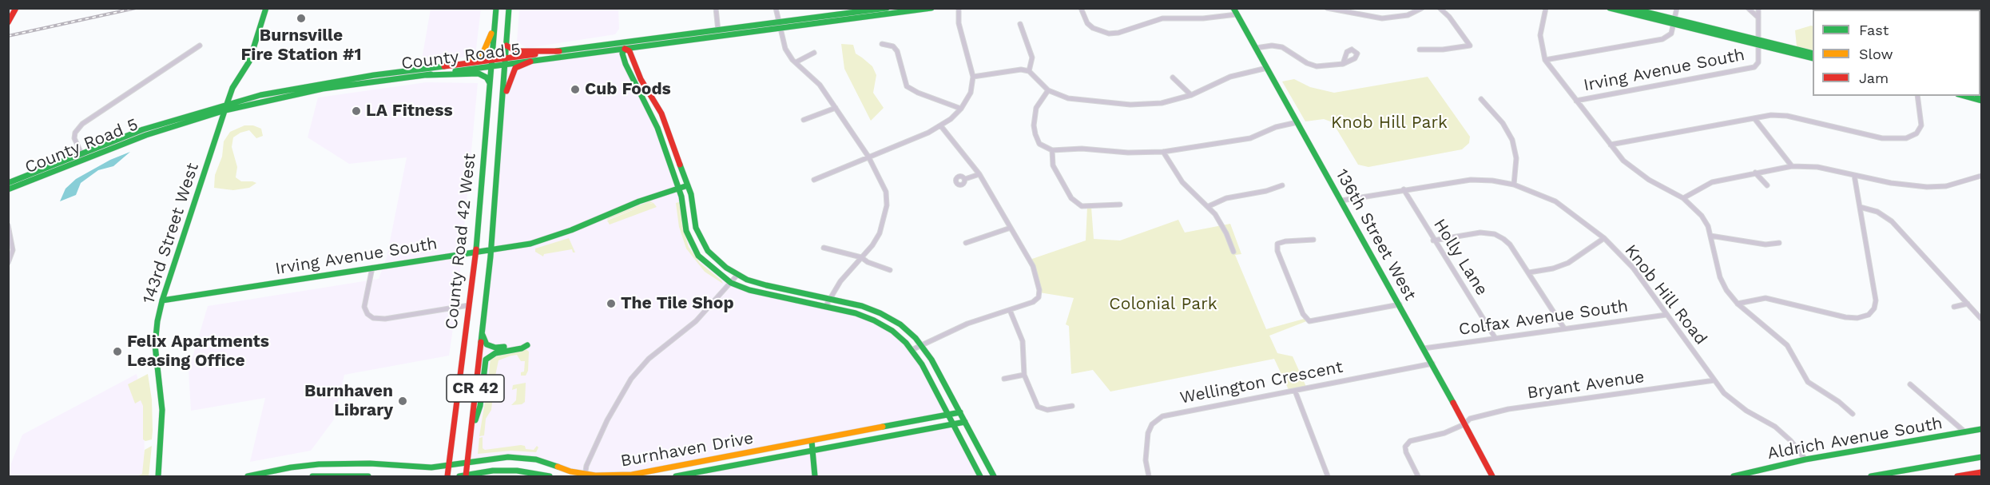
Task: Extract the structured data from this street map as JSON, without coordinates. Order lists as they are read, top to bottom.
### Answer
{
  "streets": {
    "main road": [
      "County Road 5",
      "Irving Avenue South",
      "143rd Street West",
      "136th Street West",
      "County Road 42 West",
      "CR 42",
      "Aldrich Avenue South",
      "Burnhaven Drive"
    ],
    "street": [
      "Holly Lane",
      "Knob Hill Road",
      "Colfax Avenue South",
      "Wellington Crescent",
      "Bryant Avenue"
    ]
  },
  "crossings": [
    ["County Road 5", "143rd Street West"],
    ["County Road 5", "County Road 42 West"],
    ["Irving Avenue South", "143rd Street West"],
    ["Irving Avenue South", "County Road 42 West"],
    ["136th Street West", "Knob Hill Road"],
    ["136th Street West", "Colfax Avenue South"],
    ["136th Street West", "Wellington Crescent"],
    ["136th Street West", "Bryant Avenue"],
    ["County Road 42 West", "Burnhaven Drive"],
    ["Holly Lane", "Knob Hill Road"],
    ["Holly Lane", "Colfax Avenue South"],
    ["Knob Hill Road", "Colfax Avenue South"],
    ["Knob Hill Road", "Bryant Avenue"],
    ["Knob Hill Road", "Aldrich Avenue South"]
  ],
  "parks": ["Knob Hill Park", "Colonial Park"],
  "places": [
    "Burnsville Fire Station #1",
    "Cub Foods",
    "LA Fitness",
    "The Tile Shop",
    "Felix Apartments Leasing Office",
    "Burnhaven Library"
  ],
  "legend": ["Fast", "Slow", "Jam"]
}
